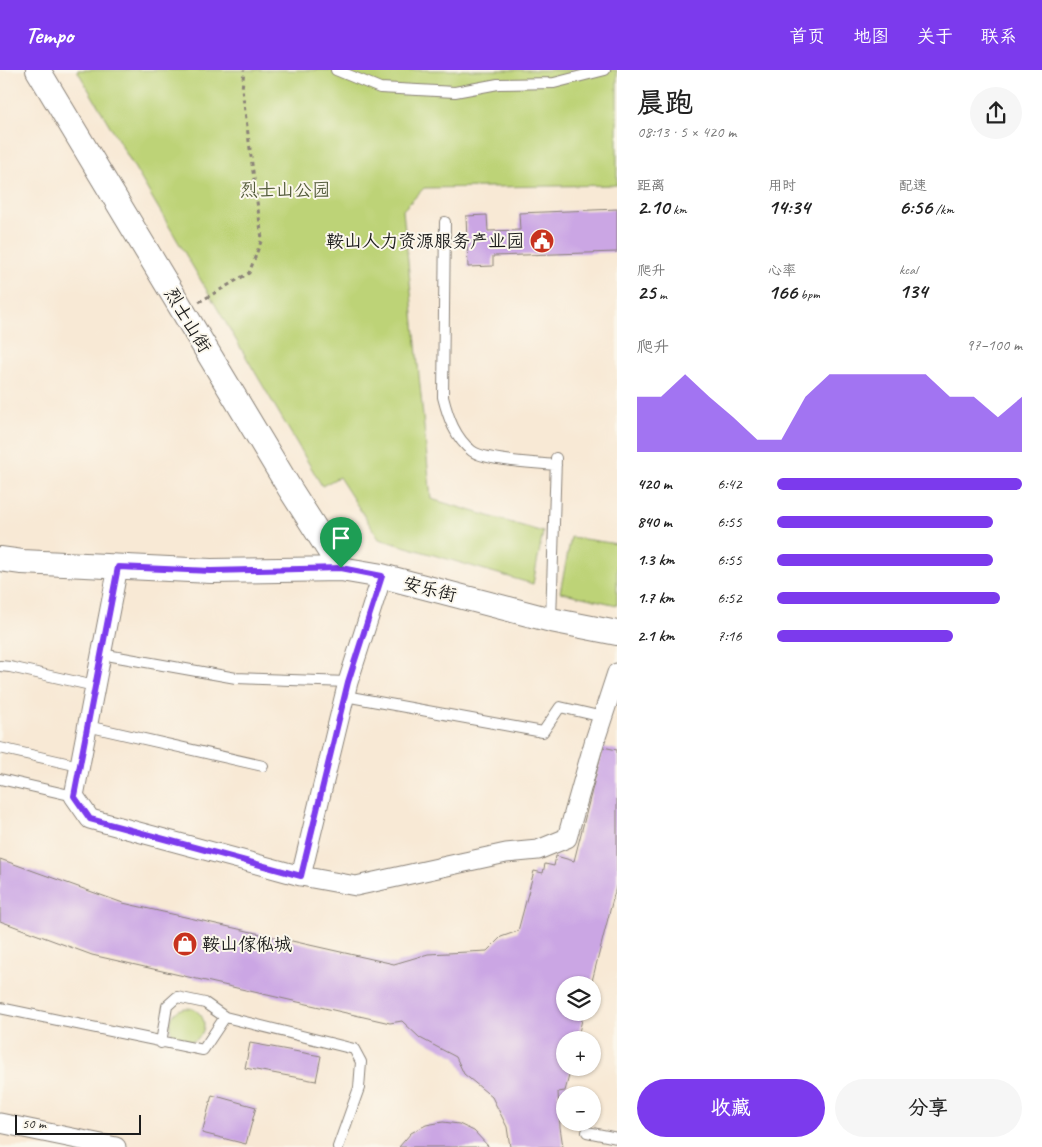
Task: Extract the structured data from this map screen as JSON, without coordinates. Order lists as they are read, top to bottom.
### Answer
{
  "streets": {
    "street": ["烈士山街", "安乐街"]
  },
  "crossings": [
    ["烈士山街", "安乐街"]
  ],
  "parks": ["烈士山公园"],
  "places": {
    "public building": ["鞍山人力资源服务产业园"],
    "shop": ["鞍山傢俬城"]
  },
  "scale_bar": "50 m",
  "page": {
    "header": "Tempo",
    "nav": [
      "首页",
      "地图",
      "关于",
      "联系"
    ],
    "heading": ["晨跑", "08:13 · 5 × 420 m"],
    "stats": [
      ["距离", "2.10 km"],
      ["用时", "14:34"],
      ["配速", "6:56 /km"],
      ["爬升", "25 m"],
      ["心率", "166 bpm"],
      ["kcal", "134"]
    ],
    "chart": ["爬升", "97–100 m"],
    "list": [
      {
        "name": "420 m",
        "note": "6:42"
      },
      {
        "name": "840 m",
        "note": "6:55"
      },
      {
        "name": "1.3 km",
        "note": "6:55"
      },
      {
        "name": "1.7 km",
        "note": "6:52"
      },
      {
        "name": "2.1 km",
        "note": "7:16"
      }
    ],
    "map_buttons": ["+", "−"],
    "buttons": ["收藏", "分享"],
    "scale": "50 m"
  }
}
